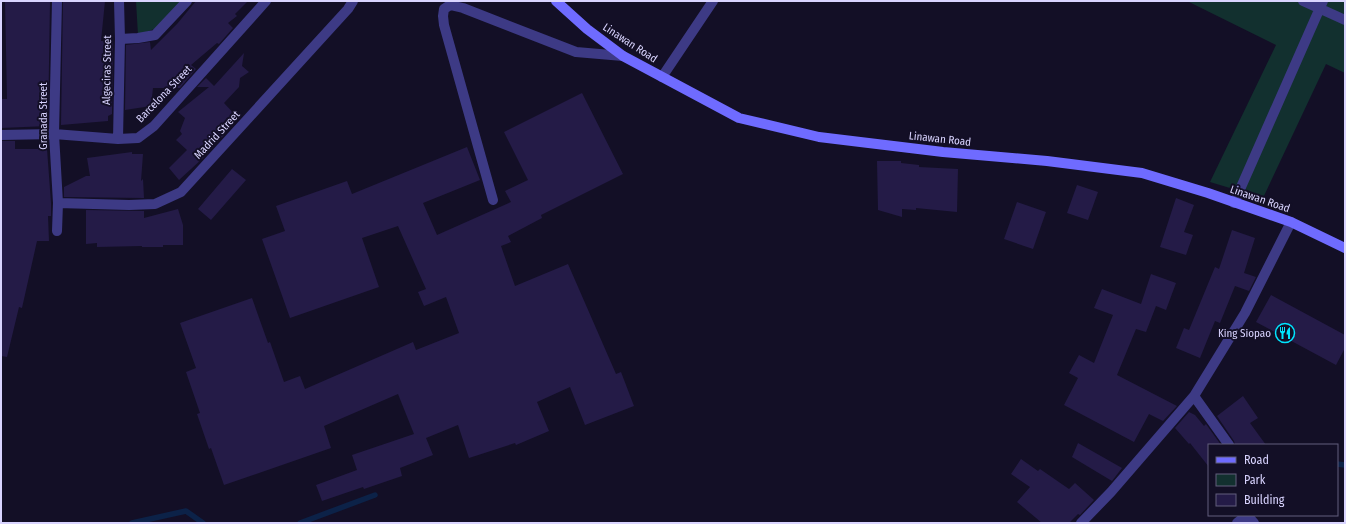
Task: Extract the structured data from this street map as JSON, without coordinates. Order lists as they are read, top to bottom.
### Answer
{
  "streets": {
    "street": [
      "Linawan Road",
      "Algeciras Street",
      "Barcelona Street",
      "Granada Street",
      "Madrid Street"
    ]
  },
  "crossings": [
    ["Algeciras Street", "Barcelona Street"],
    ["Barcelona Street", "Granada Street"],
    ["Granada Street", "Madrid Street"]
  ],
  "places": {
    "restaurant": ["King Siopao"]
  },
  "legend": ["Road", "Park", "Building"]
}
